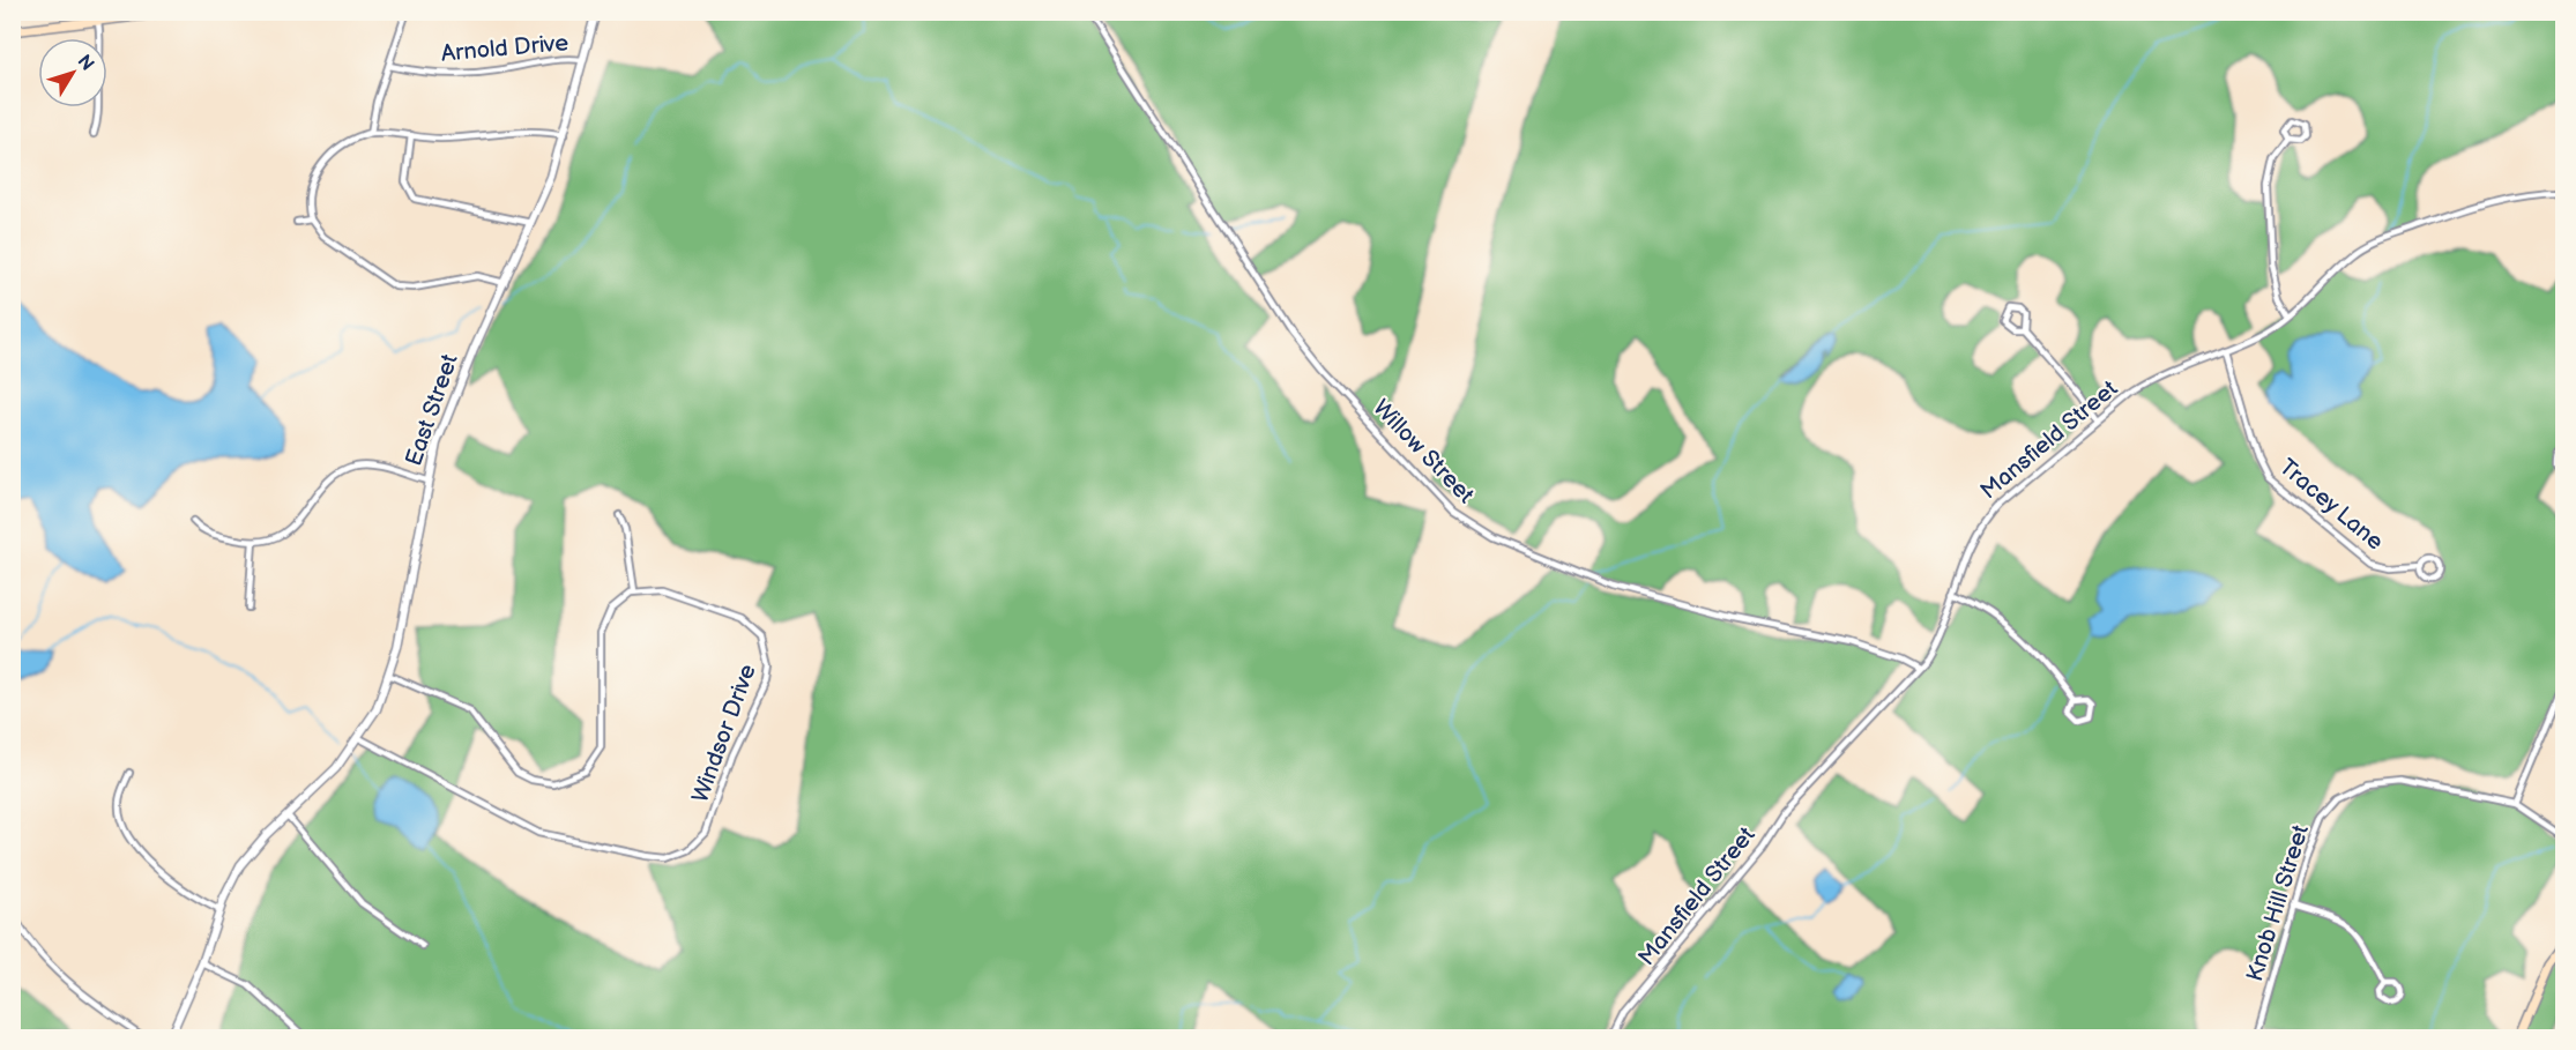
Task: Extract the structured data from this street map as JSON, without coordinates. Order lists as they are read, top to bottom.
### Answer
{
  "streets": {
    "street": [
      "Arnold Drive",
      "East Street",
      "Mansfield Street",
      "Willow Street",
      "Tracey Lane",
      "Windsor Drive",
      "Knob Hill Street"
    ]
  },
  "crossings": [
    ["Arnold Drive", "East Street"],
    ["East Street", "Windsor Drive"],
    ["Mansfield Street", "Willow Street"],
    ["Mansfield Street", "Tracey Lane"]
  ],
  "north": "top right"
}
